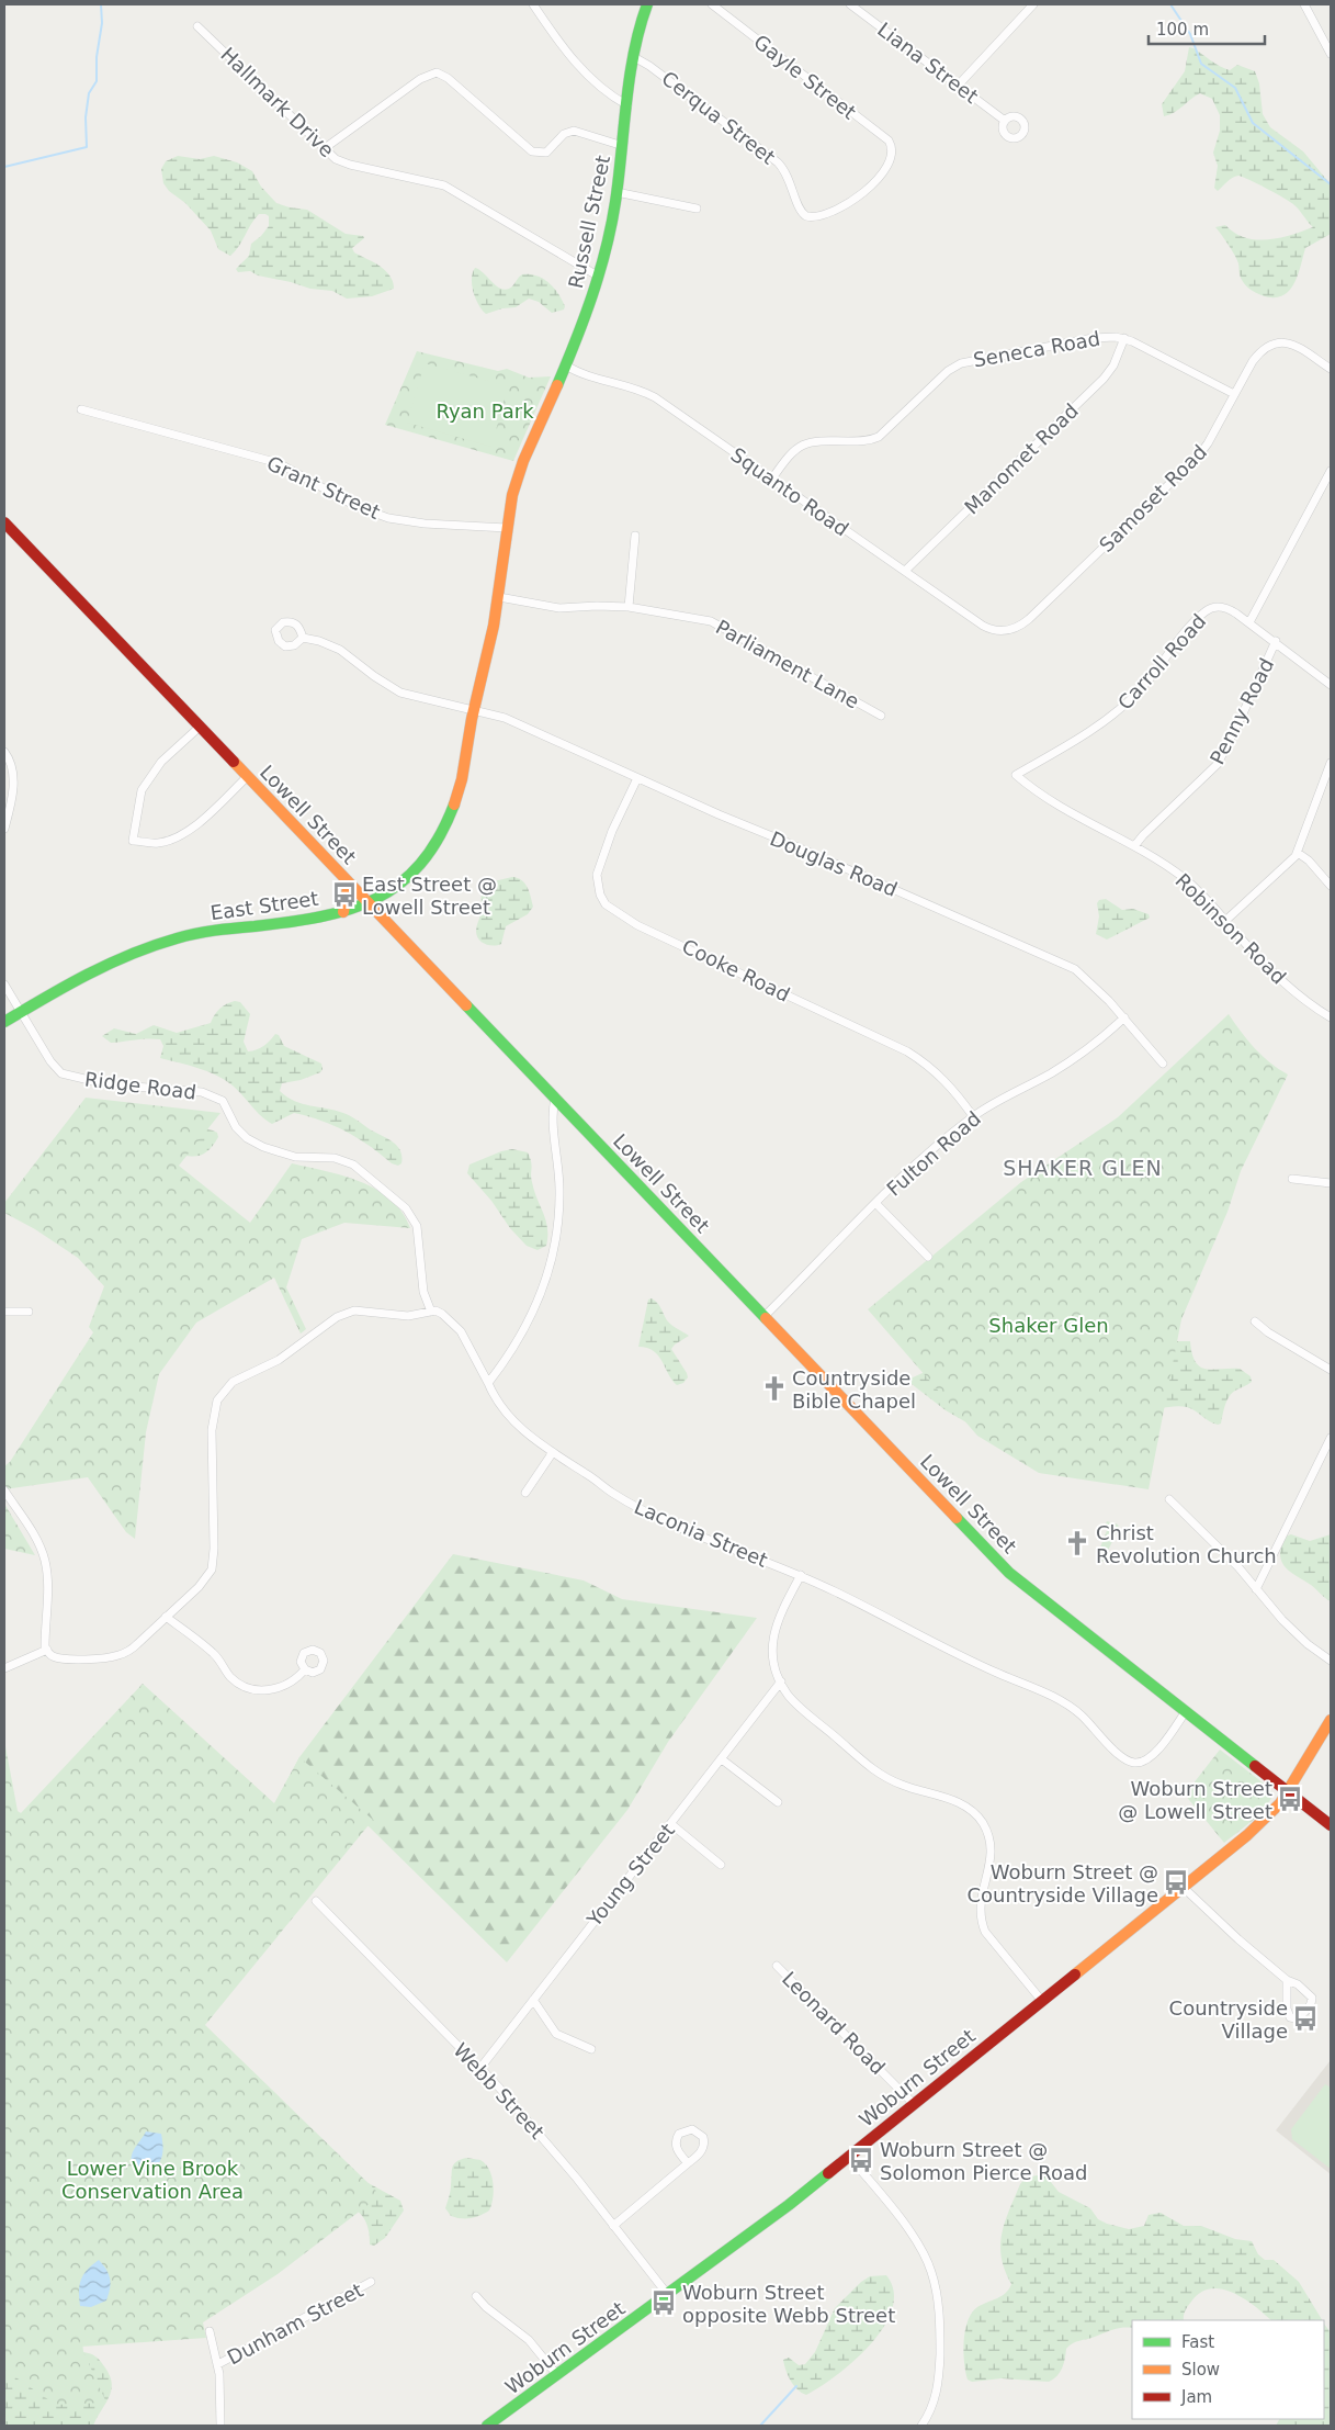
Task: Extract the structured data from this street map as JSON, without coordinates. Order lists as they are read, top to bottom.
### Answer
{
  "streets": {
    "main road": [
      "Russell Street",
      "Lowell Street",
      "East Street",
      "Woburn Street"
    ],
    "street": [
      "Liana Street",
      "Gayle Street",
      "Hallmark Drive",
      "Cerqua Street",
      "Seneca Road",
      "Manomet Road",
      "Grant Street",
      "Squanto Road",
      "Samoset Road",
      "Carroll Road",
      "Parliament Lane",
      "Penny Road",
      "Douglas Road",
      "Robinson Road",
      "Cooke Road",
      "Ridge Road",
      "Fulton Road",
      "Laconia Street",
      "Young Street",
      "Leonard Road",
      "Webb Street",
      "Dunham Street"
    ]
  },
  "crossings": [
    ["Gayle Street", "Cerqua Street"],
    ["Hallmark Drive", "Russell Street"],
    ["Cerqua Street", "Russell Street"],
    ["Russell Street", "Grant Street"],
    ["Russell Street", "Squanto Road"],
    ["Russell Street", "Parliament Lane"],
    ["Russell Street", "East Street"],
    ["Seneca Road", "Manomet Road"],
    ["Seneca Road", "Squanto Road"],
    ["Seneca Road", "Samoset Road"],
    ["Manomet Road", "Squanto Road"],
    ["Squanto Road", "Samoset Road"],
    ["Carroll Road", "Penny Road"],
    ["Carroll Road", "Robinson Road"],
    ["Penny Road", "Robinson Road"],
    ["Lowell Street", "East Street"],
    ["Lowell Street", "Fulton Road"],
    ["Lowell Street", "Laconia Street"],
    ["Lowell Street", "Woburn Street"],
    ["Douglas Road", "East Street"],
    ["Douglas Road", "Cooke Road"],
    ["Douglas Road", "Fulton Road"],
    ["East Street", "Ridge Road"],
    ["Cooke Road", "Fulton Road"],
    ["Ridge Road", "Laconia Street"],
    ["Young Street", "Webb Street"],
    ["Leonard Road", "Woburn Street"],
    ["Woburn Street", "Webb Street"]
  ],
  "districts": ["SHAKER GLEN"],
  "parks": ["Ryan Park", "Shaker Glen", "Lower Vine Brook Conservation Area"],
  "places": {
    "bus stop": [
      "East Street @ Lowell Street",
      "Woburn Street @ Lowell Street",
      "Woburn Street @ Countryside Village",
      "Countryside Village",
      "Woburn Street @ Solomon Pierce Road",
      "Woburn Street opposite Webb Street"
    ],
    "church": ["Countryside Bible Chapel", "Christ Revolution Church"]
  },
  "legend": ["Fast", "Slow", "Jam"],
  "scale_bar": "100 m"
}
